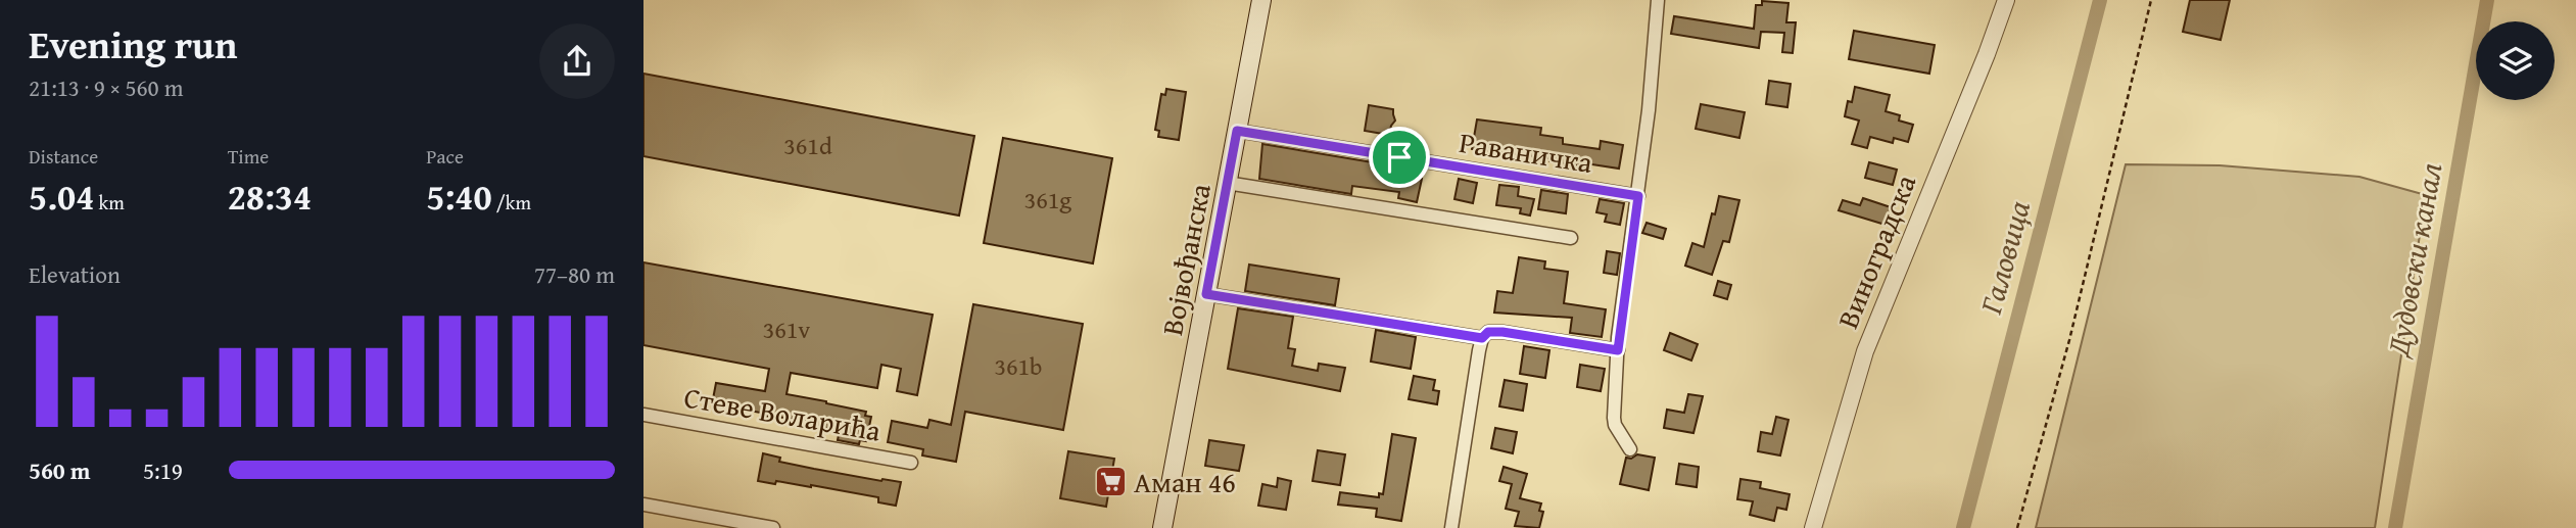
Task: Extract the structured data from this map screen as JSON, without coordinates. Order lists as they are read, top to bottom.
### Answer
{
  "streets": {
    "main road": ["Војвођанска"],
    "street": ["Раваничка", "Виноградска", "Стеве Воларића"]
  },
  "crossings": [
    ["Раваничка", "Војвођанска"]
  ],
  "water": ["Галовица", "Дудовски канал"],
  "places": {
    "supermarket": ["Аман 46"]
  },
  "house_numbers": [
    "361d",
    "361g",
    "361v",
    "361b"
  ],
  "page": {
    "heading": ["Evening run", "21:13 · 9 × 560 m"],
    "stats": [
      ["Distance", "5.04 km"],
      ["Time", "28:34"],
      ["Pace", "5:40 /km"]
    ],
    "chart": ["Elevation", "77–80 m"],
    "list": [
      {
        "name": "560 m",
        "note": "5:19"
      }
    ]
  }
}
